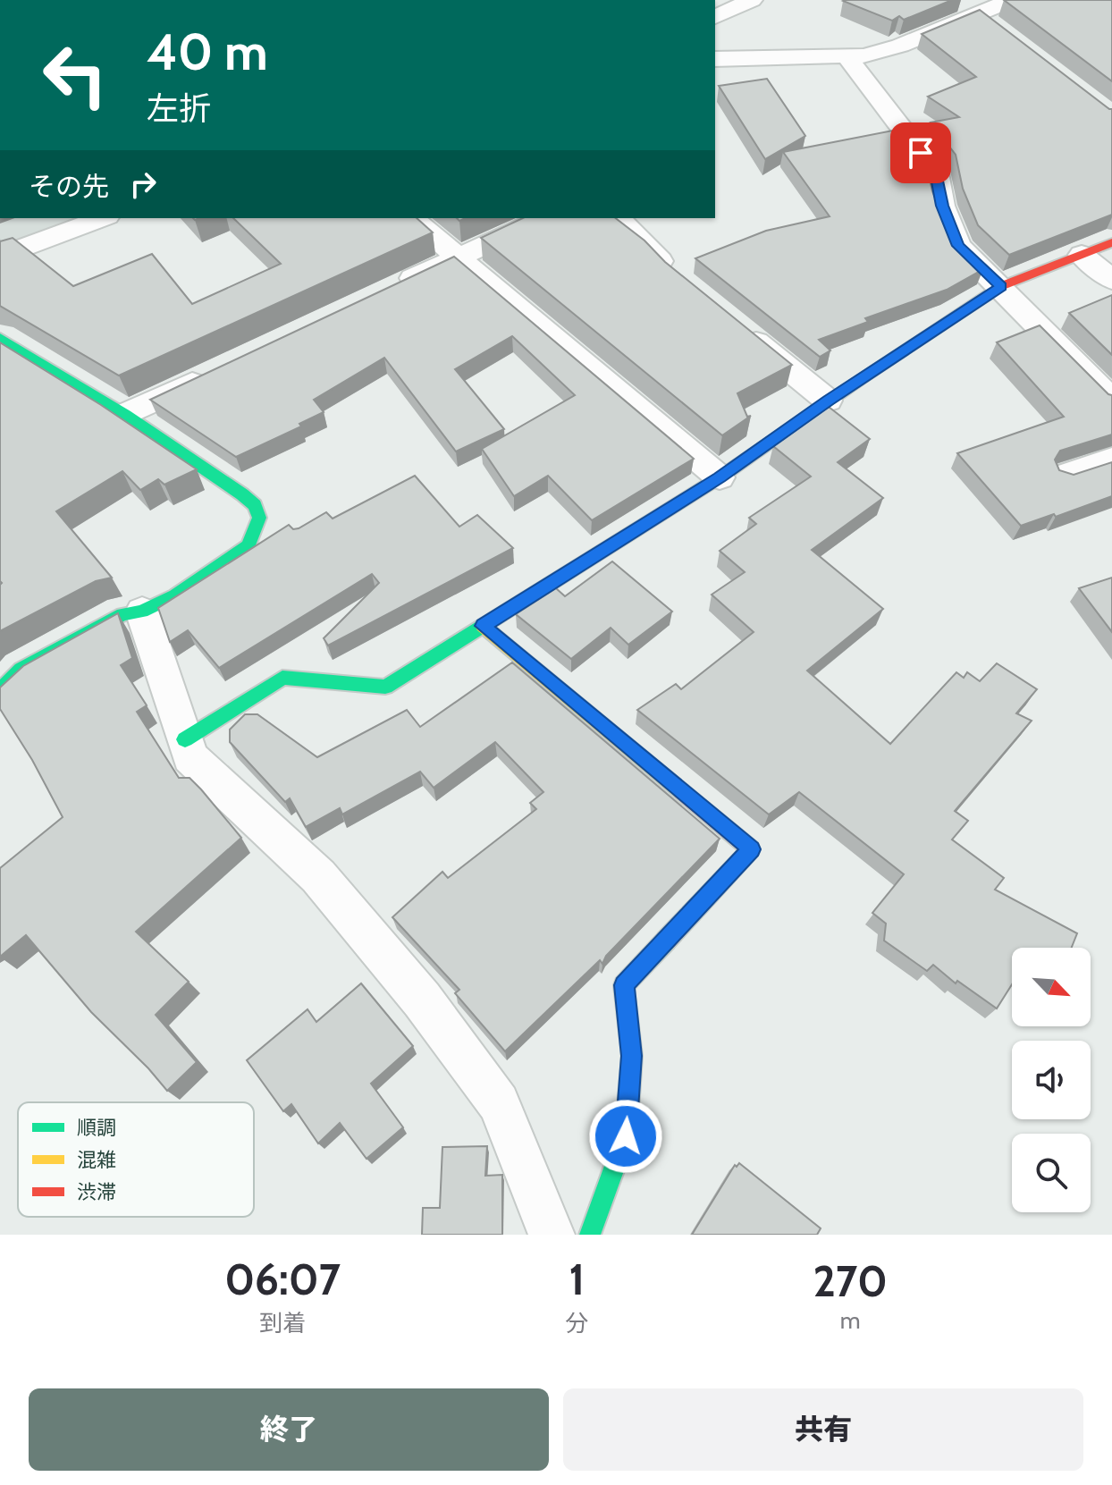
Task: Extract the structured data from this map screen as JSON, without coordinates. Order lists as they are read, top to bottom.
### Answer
{
  "legend": ["順調", "混雑", "渋滞"],
  "north": "bottom right",
  "page": {
    "turn": ["40 m", "左折"],
    "then": "その先",
    "eta": [
      "06:07",
      "到着",
      "1",
      "分",
      "270",
      "m"
    ],
    "buttons": ["終了", "共有"]
  }
}
